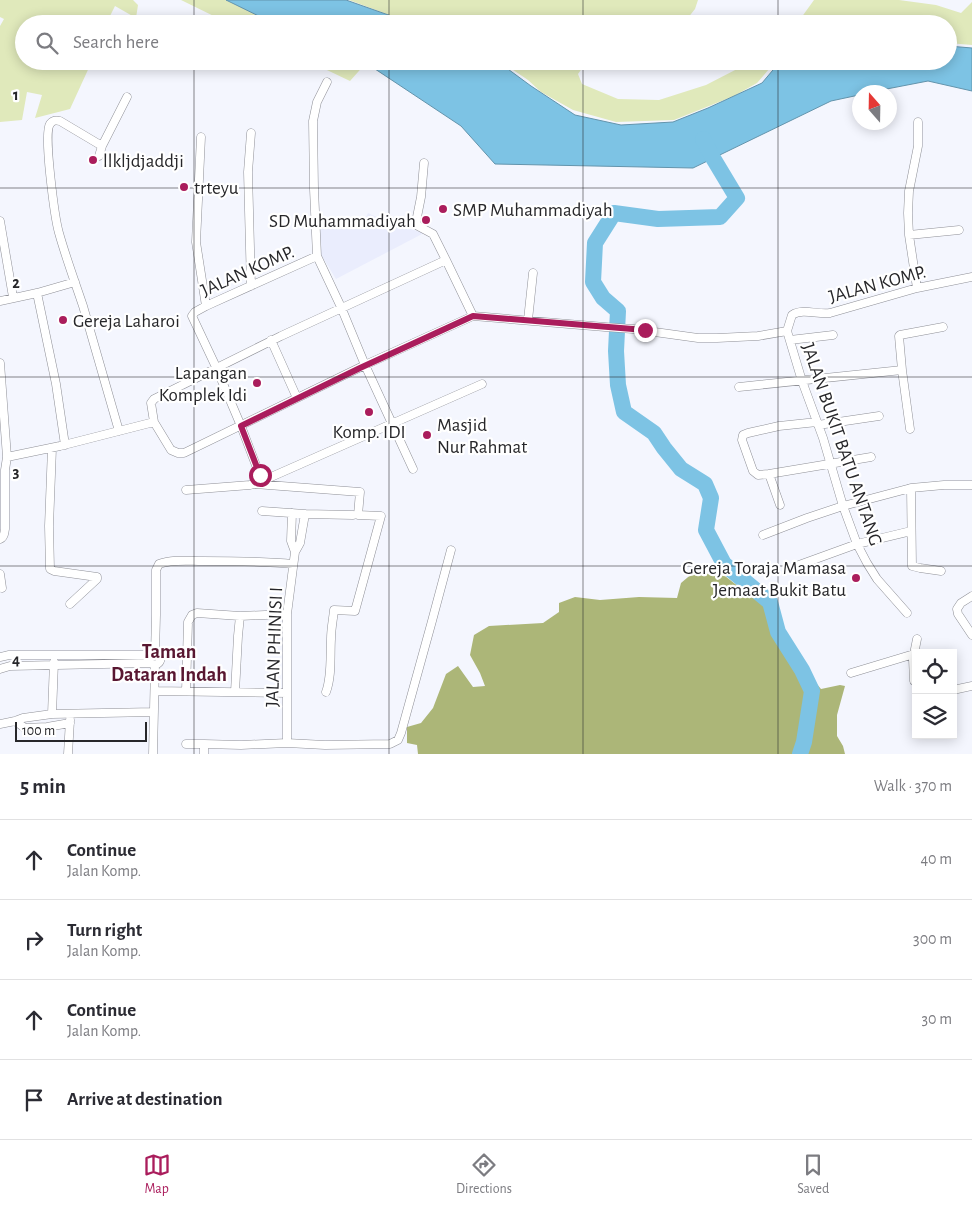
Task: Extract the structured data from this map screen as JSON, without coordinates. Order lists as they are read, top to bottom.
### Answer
{
  "streets": {
    "street": ["JALAN KOMP.", "JALAN BUKIT BATU ANTANG", "JALAN PHINISI I"]
  },
  "crossings": [
    ["JALAN KOMP.", "JALAN BUKIT BATU ANTANG"]
  ],
  "districts": ["Taman Dataran Indah"],
  "places": [
    "llkljdjaddji",
    "trteyu",
    "SMP Muhammadiyah",
    "SD Muhammadiyah",
    "Gereja Laharoi",
    "Lapangan Komplek Idi",
    "Komp. IDI",
    "Masjid Nur Rahmat",
    "Gereja Toraja Mamasa Jemaat Bukit Batu"
  ],
  "scale_bar": "100 m",
  "north": "top",
  "page": {
    "search": "Search here",
    "scale": "100 m",
    "heading": ["5 min", "Walk · 370 m"],
    "list": [
      ["Continue", "Jalan Komp.", "40 m"],
      ["Turn right", "Jalan Komp.", "300 m"],
      ["Continue", "Jalan Komp.", "30 m"],
      "Arrive at destination"
    ],
    "nav": ["Map", "Directions", "Saved"]
  },
  "grid": {
    "rows": [
      "1",
      "2",
      "3",
      "4"
    ]
  }
}
